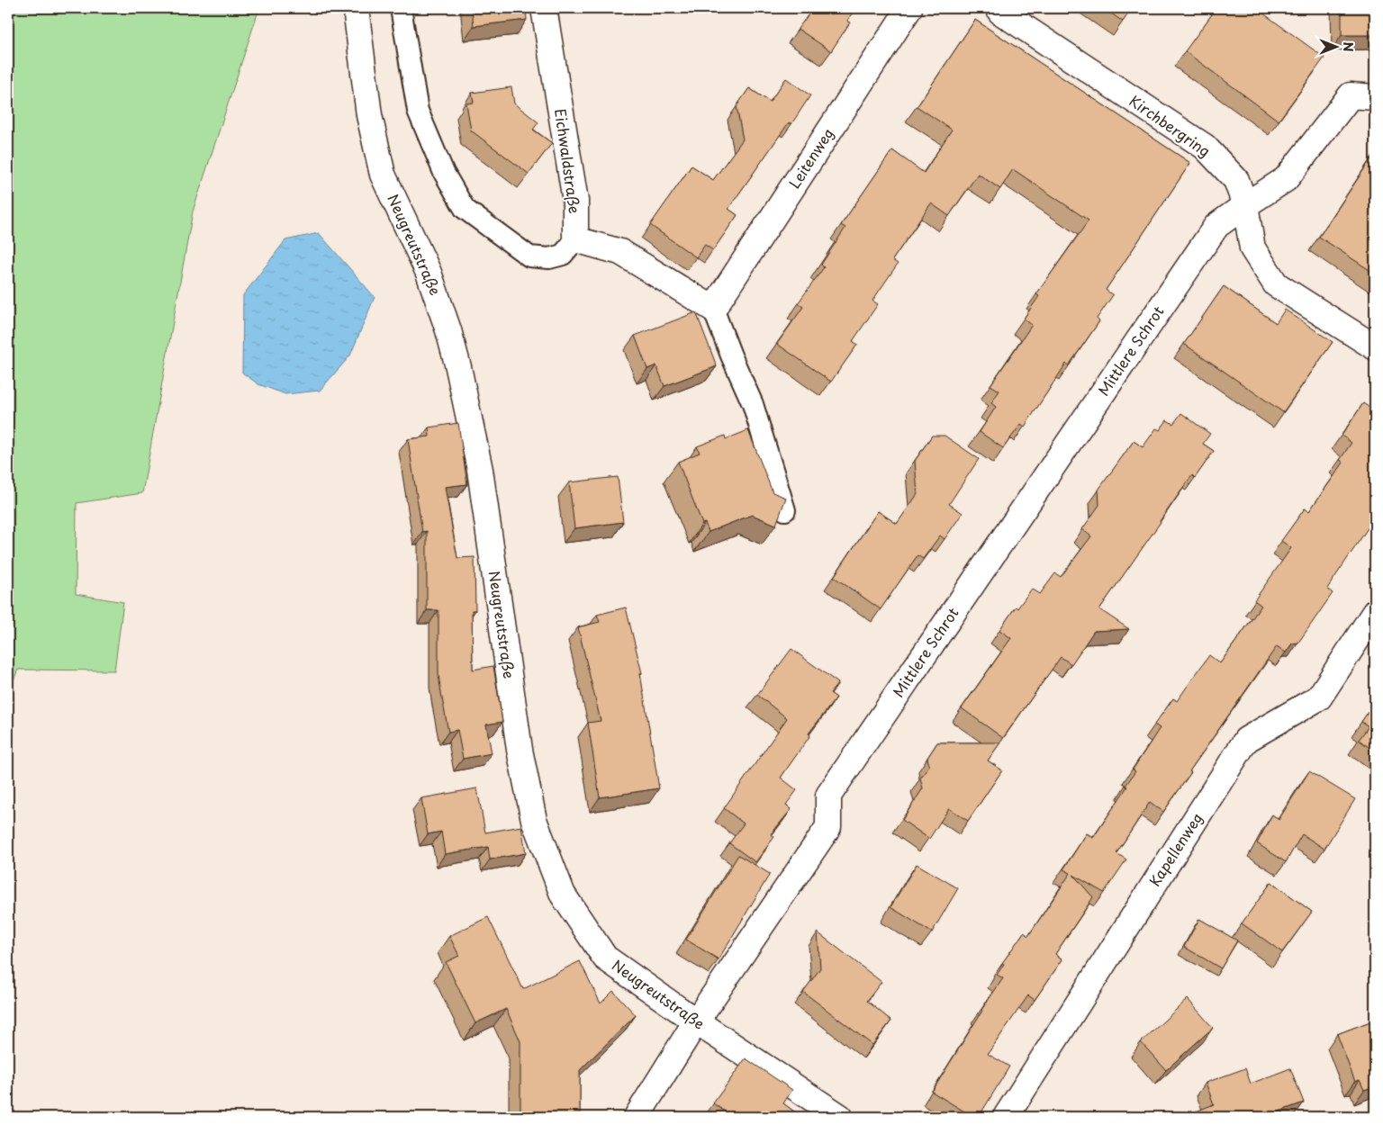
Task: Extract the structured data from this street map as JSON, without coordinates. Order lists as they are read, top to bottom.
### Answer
{
  "streets": {
    "street": [
      "Kirchbergring",
      "Leitenweg",
      "Eichwaldstraße",
      "Neugreutstraße",
      "Mittlere Schrot",
      "Kapellenweg"
    ]
  },
  "crossings": [
    ["Kirchbergring", "Mittlere Schrot"],
    ["Neugreutstraße", "Mittlere Schrot"]
  ],
  "north": "right"
}
